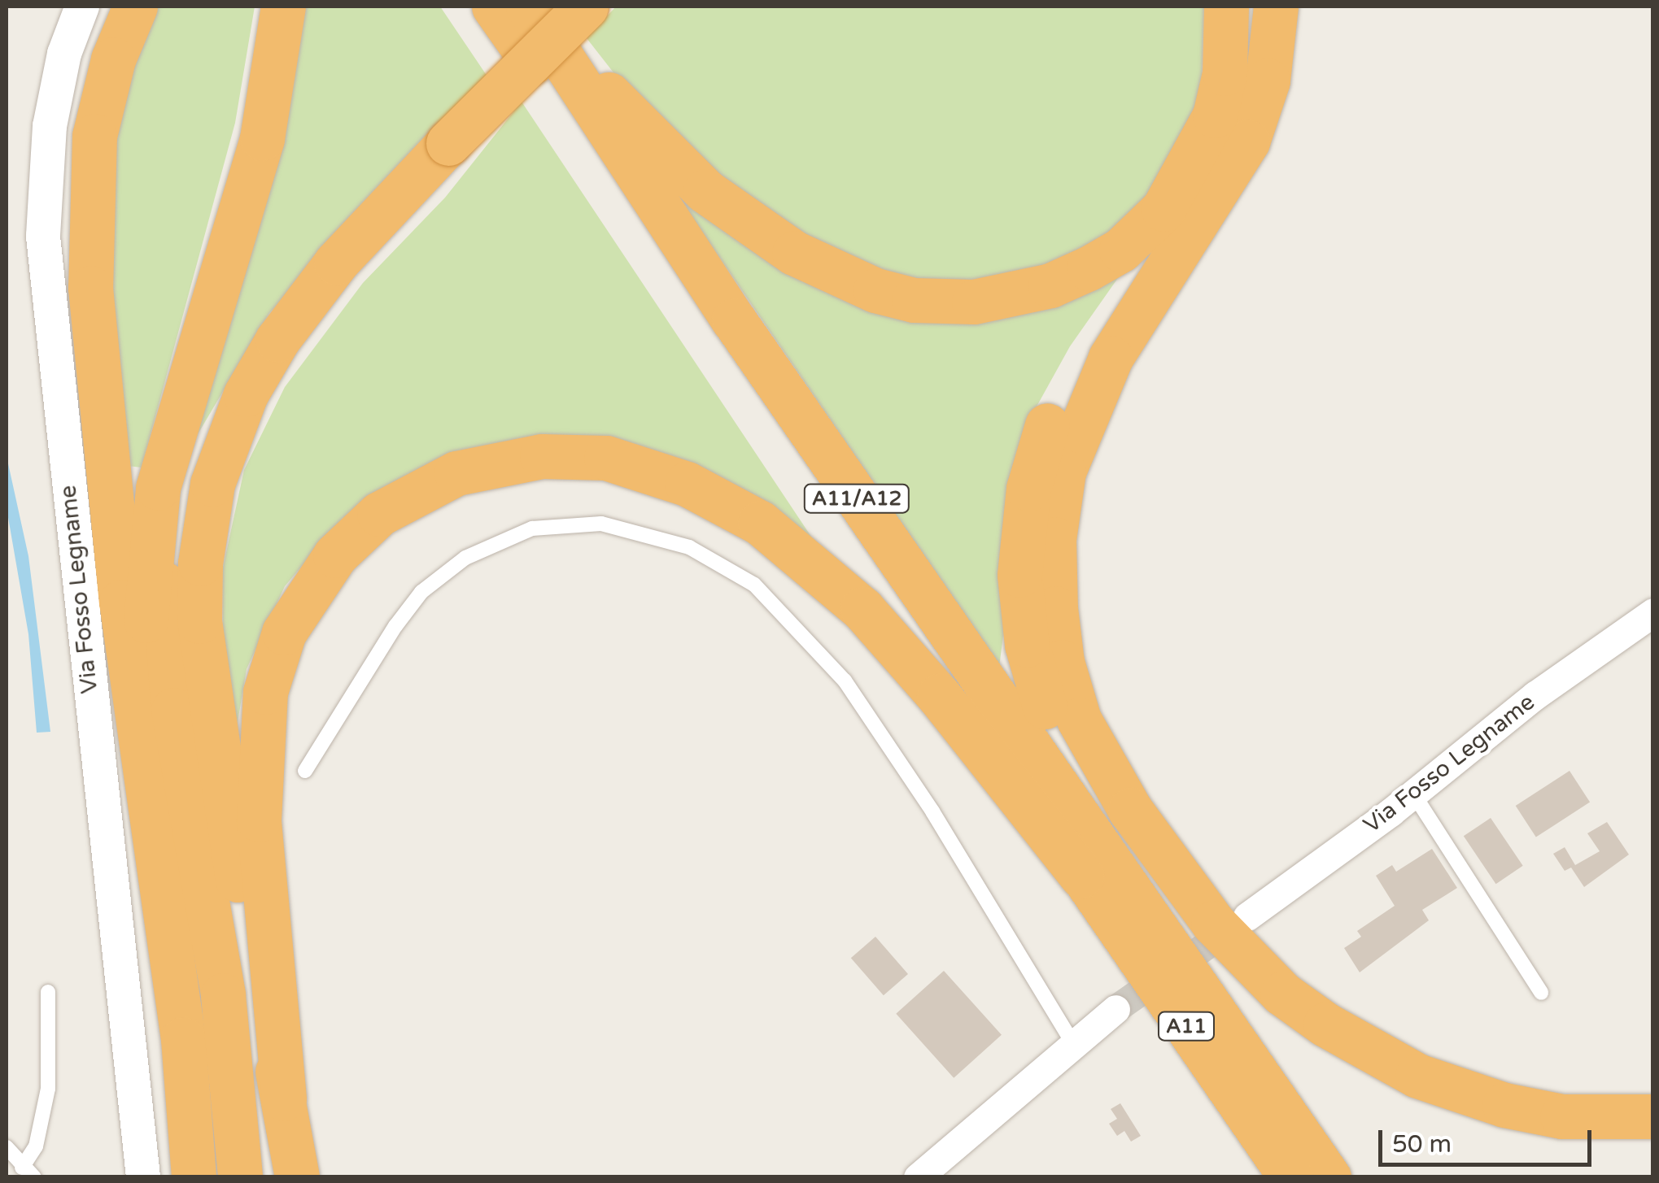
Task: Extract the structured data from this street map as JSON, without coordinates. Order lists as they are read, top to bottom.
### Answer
{
  "streets": {
    "highway": ["A11/A12", "A11"],
    "street": ["Via Fosso Legname"]
  },
  "crossings": [
    ["A11/A12", "A11"]
  ],
  "scale_bar": "50 m"
}
